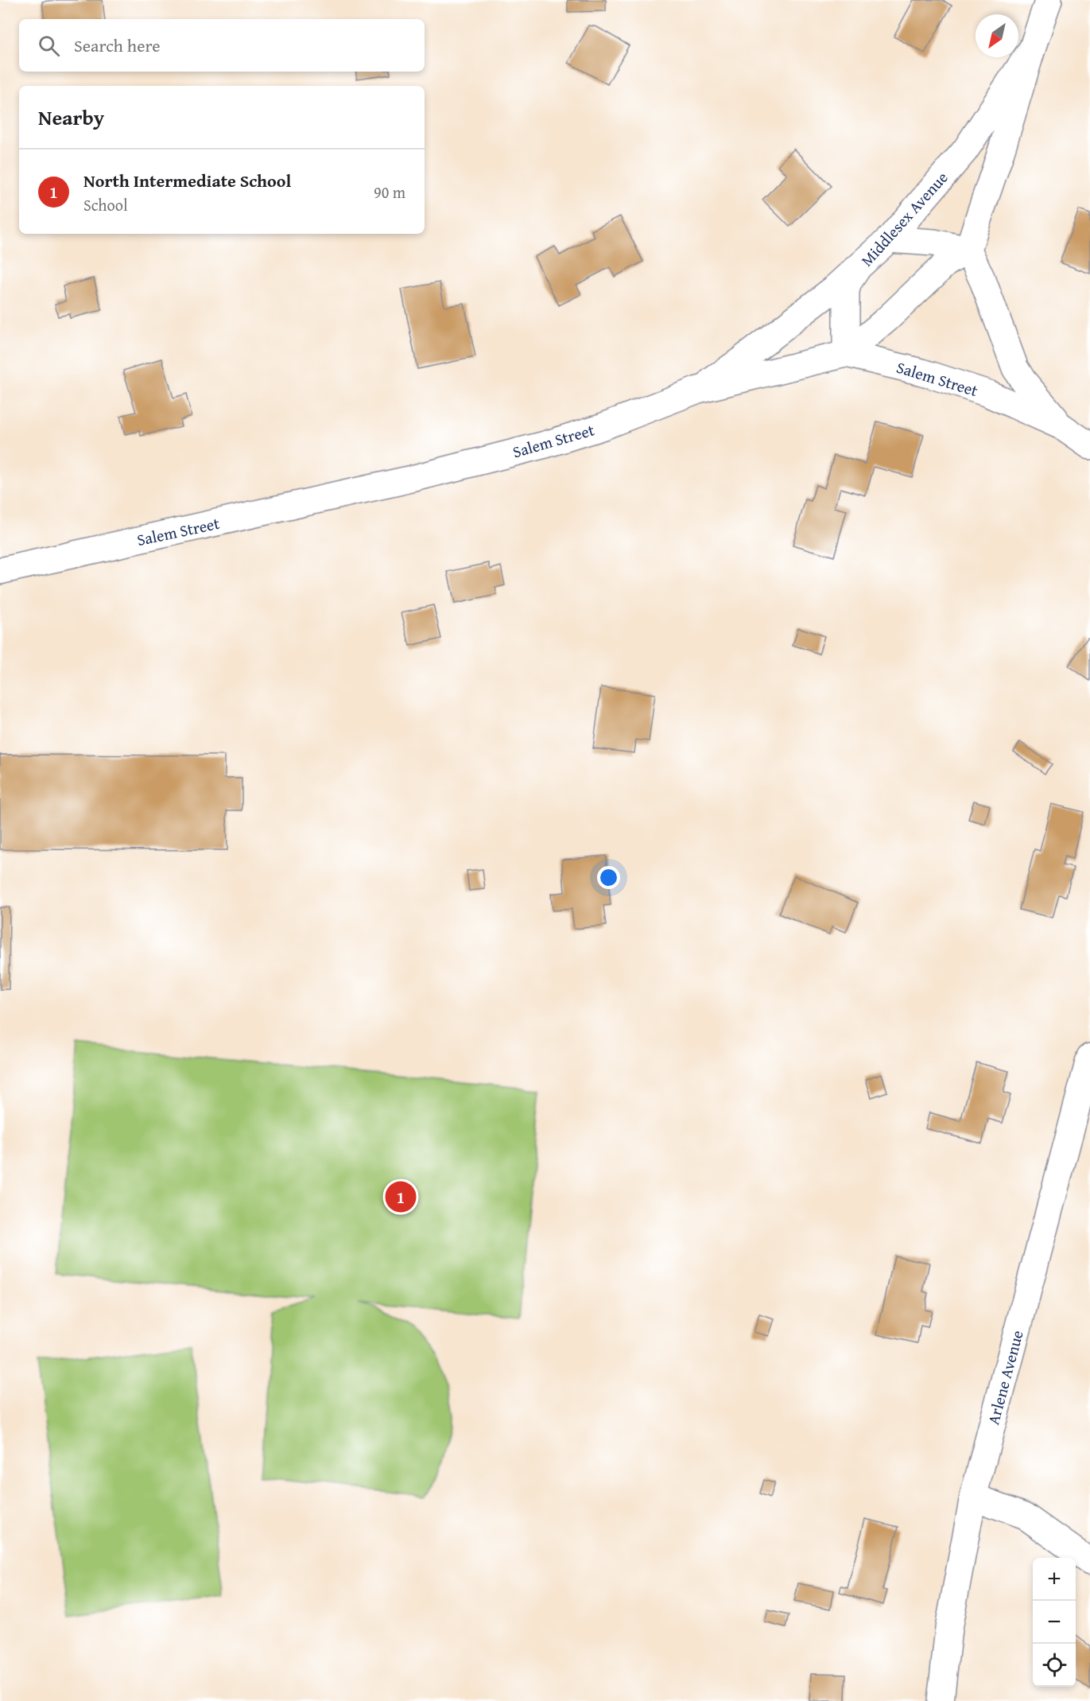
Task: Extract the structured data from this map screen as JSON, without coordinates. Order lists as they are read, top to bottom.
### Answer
{
  "streets": {
    "street": ["Middlesex Avenue", "Salem Street", "Arlene Avenue"]
  },
  "crossings": [
    ["Middlesex Avenue", "Salem Street"]
  ],
  "north": "bottom left",
  "page": {
    "search": "Search here",
    "heading": "Nearby",
    "list": [
      {
        "mark": "1",
        "name": "North Intermediate School",
        "note": "School",
        "value": "90 m"
      }
    ],
    "pins": "1",
    "map_buttons": ["+", "−"]
  }
}
